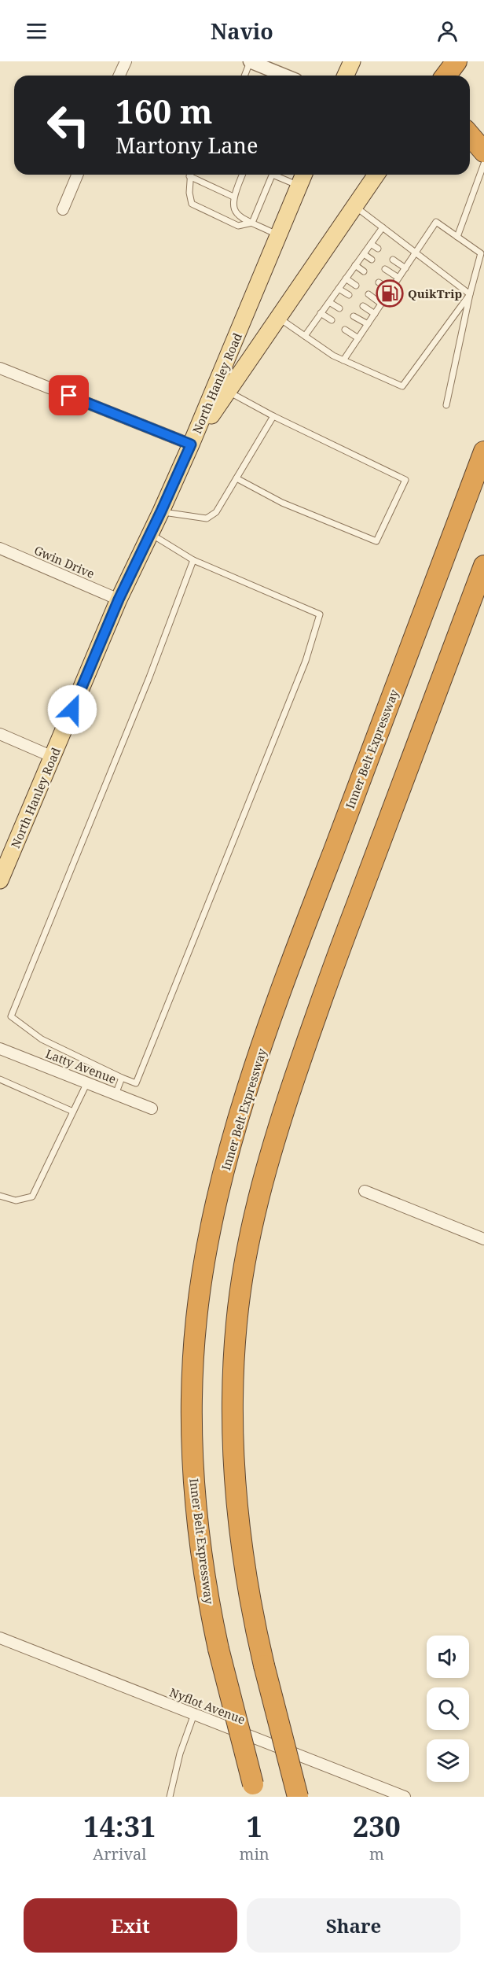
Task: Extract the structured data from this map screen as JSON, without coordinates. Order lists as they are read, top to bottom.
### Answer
{
  "streets": {
    "highway": ["Inner Belt Expressway"],
    "main road": ["North Hanley Road"],
    "street": ["Gwin Drive", "Latty Avenue", "Nyflot Avenue"]
  },
  "crossings": [
    ["North Hanley Road", "Gwin Drive"]
  ],
  "places": {
    "fuel station": ["QuikTrip"]
  },
  "page": {
    "header": "Navio",
    "turn": ["160 m", "Martony Lane"],
    "eta": [
      "14:31",
      "Arrival",
      "1",
      "min",
      "230",
      "m"
    ],
    "buttons": ["Exit", "Share"]
  }
}
